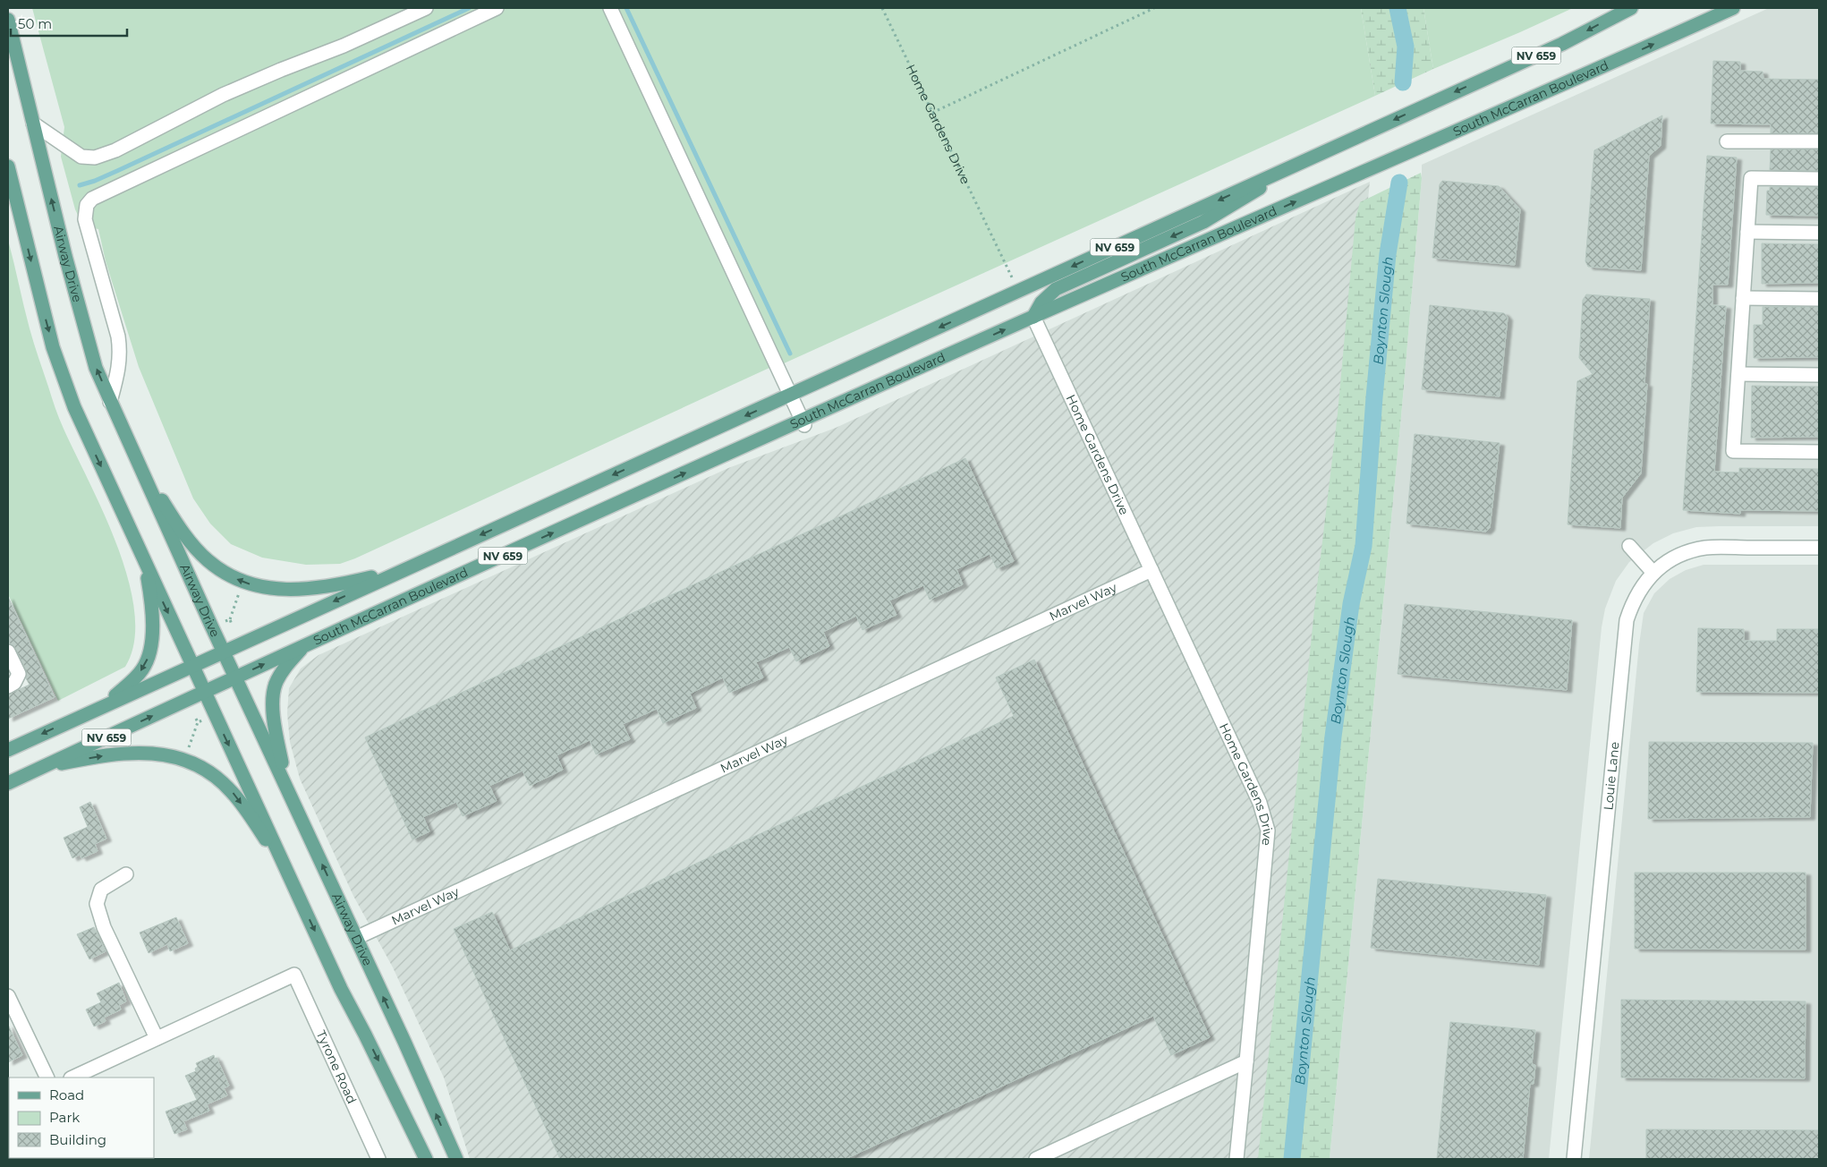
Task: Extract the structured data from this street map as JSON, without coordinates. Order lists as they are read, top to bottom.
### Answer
{
  "streets": {
    "main road": ["NV 659", "South McCarran Boulevard", "Airway Drive"],
    "street": [
      "Home Gardens Drive",
      "Marvel Way",
      "Louie Lane",
      "Tyrone Road"
    ]
  },
  "crossings": [
    ["NV 659", "Airway Drive"],
    ["South McCarran Boulevard", "Home Gardens Drive"],
    ["South McCarran Boulevard", "Airway Drive"],
    ["Home Gardens Drive", "Marvel Way"],
    ["Airway Drive", "Marvel Way"]
  ],
  "water": ["Boynton Slough"],
  "legend": ["Road", "Park", "Building"],
  "scale_bar": "50 m"
}
